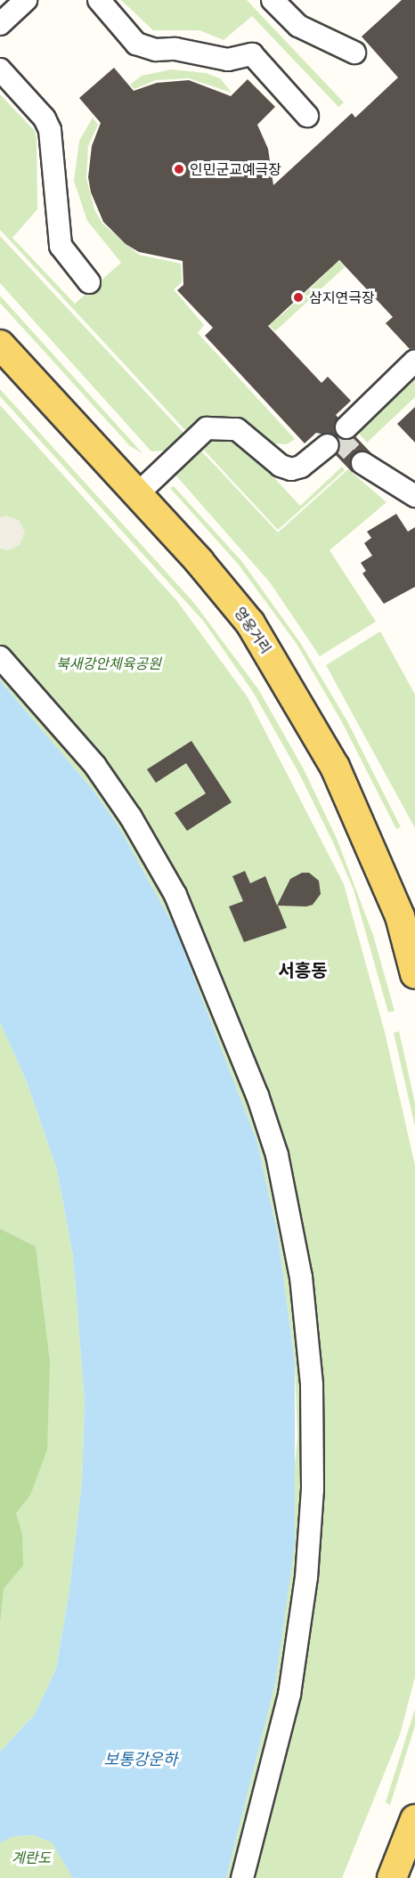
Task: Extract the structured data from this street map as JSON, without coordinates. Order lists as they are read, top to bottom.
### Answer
{
  "streets": {
    "main road": ["영웅거리"]
  },
  "districts": ["서흥동"],
  "water": ["보통강운하"],
  "parks": ["북새강안체육공원", "계란도"],
  "places": ["인민군교예극장", "삼지연극장"]
}
